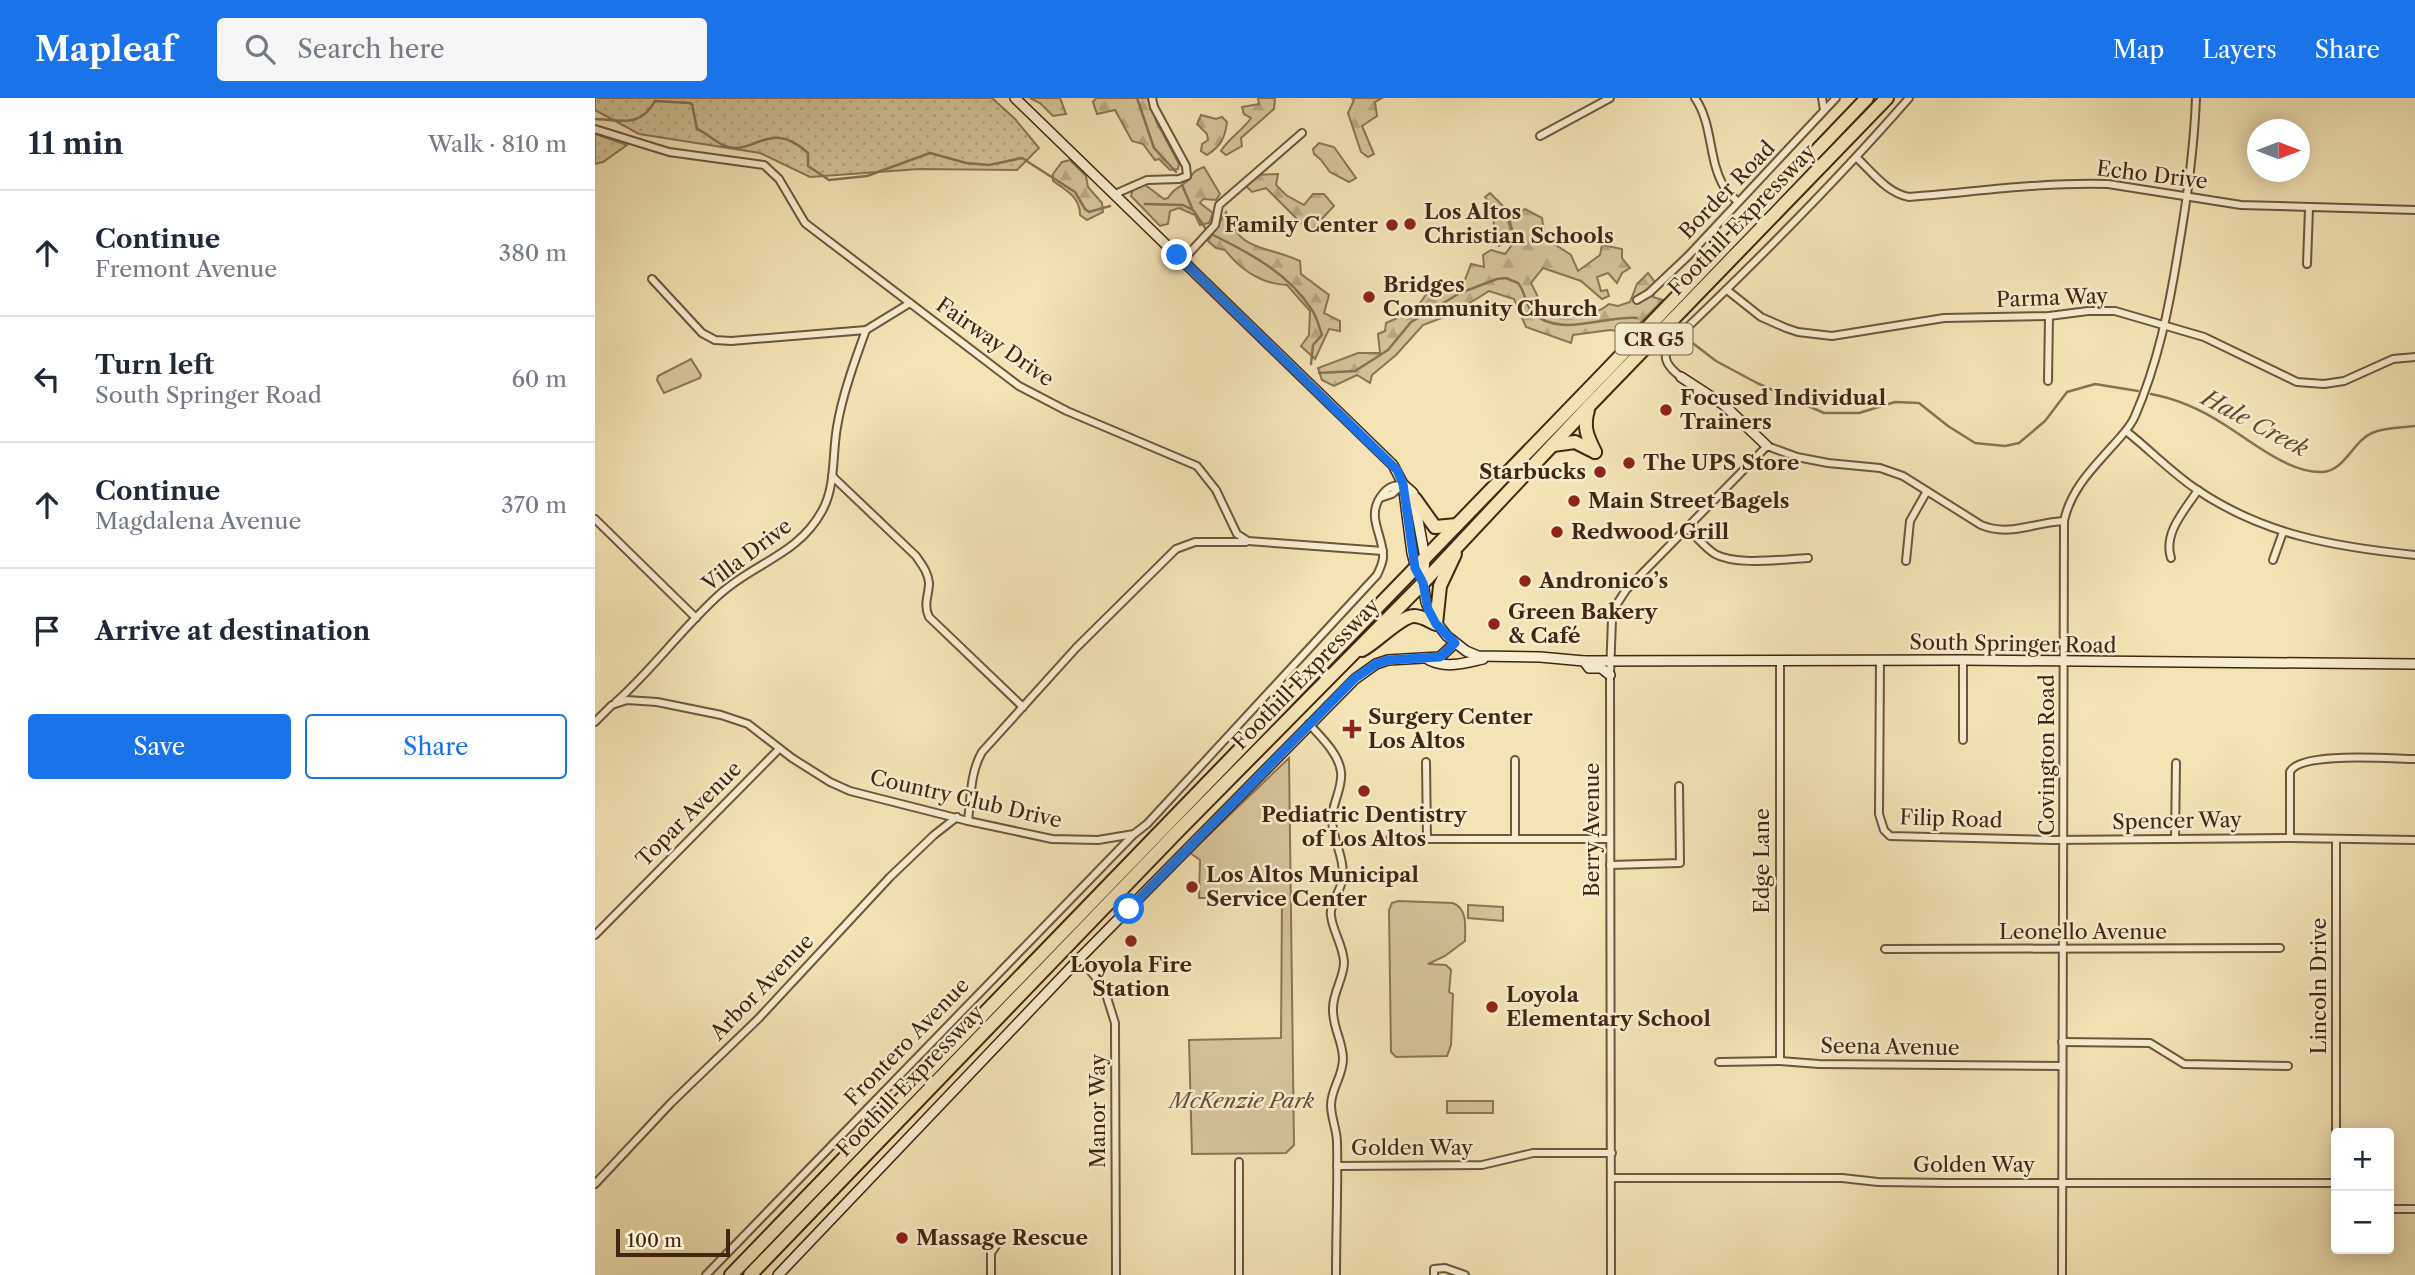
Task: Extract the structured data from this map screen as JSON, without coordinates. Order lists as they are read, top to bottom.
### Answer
{
  "streets": {
    "highway": ["Foothill Expressway", "CR G5"],
    "street": [
      "Echo Drive",
      "Border Road",
      "Parma Way",
      "Fairway Drive",
      "Villa Drive",
      "South Springer Road",
      "Covington Road",
      "Country Club Drive",
      "Topar Avenue",
      "Filip Road",
      "Spencer Way",
      "Berry Avenue",
      "Edge Lane",
      "Leonello Avenue",
      "Lincoln Drive",
      "Arbor Avenue",
      "Frontero Avenue",
      "Seena Avenue",
      "Manor Way",
      "Golden Way"
    ]
  },
  "crossings": [
    ["Echo Drive", "Covington Road"],
    ["Foothill Expressway", "South Springer Road"],
    ["Parma Way", "Covington Road"],
    ["Villa Drive", "Country Club Drive"],
    ["South Springer Road", "Covington Road"],
    ["South Springer Road", "Filip Road"],
    ["South Springer Road", "Berry Avenue"],
    ["South Springer Road", "Edge Lane"],
    ["Covington Road", "Filip Road"],
    ["Covington Road", "Spencer Way"],
    ["Covington Road", "Leonello Avenue"],
    ["Covington Road", "Seena Avenue"],
    ["Covington Road", "Golden Way"],
    ["Country Club Drive", "Topar Avenue"],
    ["Country Club Drive", "Arbor Avenue"],
    ["Country Club Drive", "Frontero Avenue"],
    ["Filip Road", "Spencer Way"],
    ["Spencer Way", "Lincoln Drive"],
    ["Berry Avenue", "Golden Way"],
    ["Edge Lane", "Seena Avenue"]
  ],
  "water": ["Hale Creek"],
  "parks": ["McKenzie Park"],
  "places": {
    "other": [
      "Los Altos Christian Schools",
      "Family Center",
      "Bridges Community Church",
      "Focused Individual Trainers",
      "The UPS Store",
      "Starbucks",
      "Main Street Bagels",
      "Redwood Grill",
      "Andronico’s",
      "Green Bakery & Café",
      "Pediatric Dentistry of Los Altos",
      "Los Altos Municipal Service Center",
      "Loyola Fire Station",
      "Loyola Elementary School",
      "Massage Rescue"
    ],
    "health": ["Surgery Center Los Altos"]
  },
  "scale_bar": "100 m",
  "north": "right",
  "page": {
    "header": "Mapleaf",
    "search": "Search here",
    "nav": ["Map", "Layers", "Share"],
    "heading": ["11 min", "Walk · 810 m"],
    "list": [
      ["Continue", "Fremont Avenue", "380 m"],
      ["Turn left", "South Springer Road", "60 m"],
      ["Continue", "Magdalena Avenue", "370 m"],
      "Arrive at destination"
    ],
    "buttons": ["Save", "Share"],
    "map_buttons": ["+", "−"],
    "scale": "100 m"
  }
}
